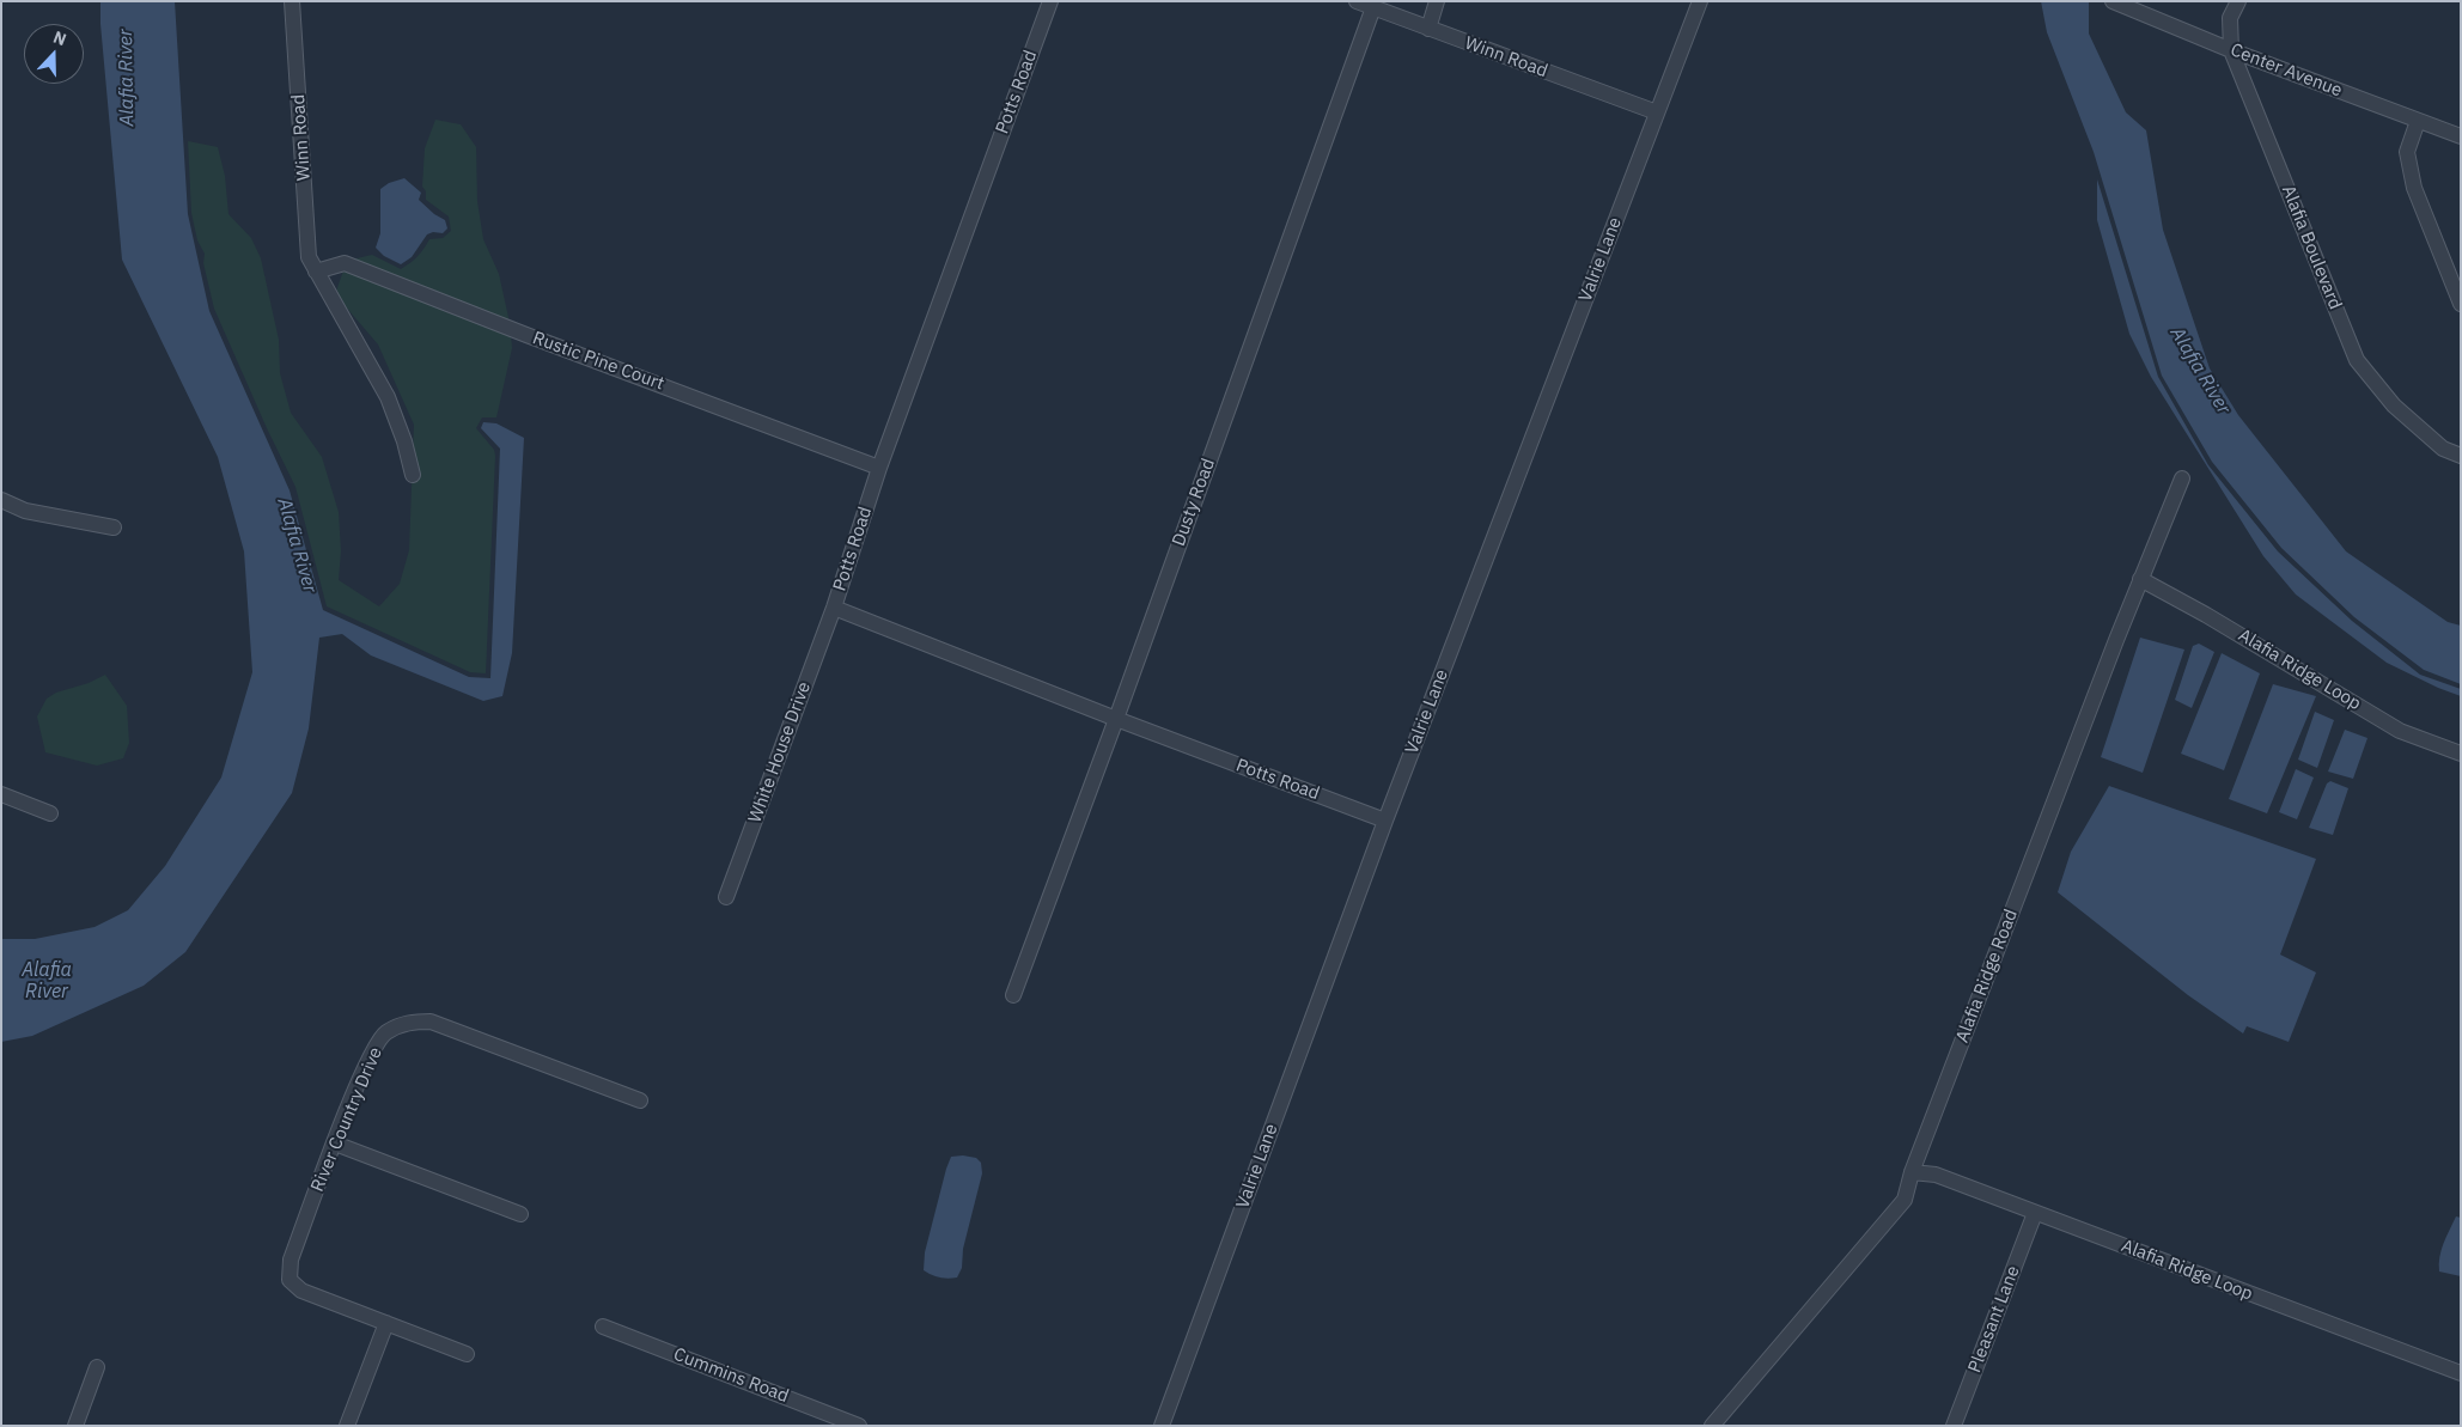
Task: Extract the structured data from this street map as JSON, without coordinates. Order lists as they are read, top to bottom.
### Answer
{
  "streets": {
    "street": [
      "Winn Road",
      "Center Avenue",
      "Potts Road",
      "Alafia Boulevard",
      "Valrie Lane",
      "Rustic Pine Court",
      "Dusty Road",
      "Alafia Ridge Loop",
      "White House Drive",
      "Alafia Ridge Road",
      "River Country Drive",
      "Pleasant Lane",
      "Cummins Road"
    ]
  },
  "crossings": [
    ["Winn Road", "Valrie Lane"],
    ["Winn Road", "Rustic Pine Court"],
    ["Winn Road", "Dusty Road"],
    ["Center Avenue", "Alafia Boulevard"],
    ["Potts Road", "Valrie Lane"],
    ["Potts Road", "Rustic Pine Court"],
    ["Potts Road", "Dusty Road"],
    ["Potts Road", "White House Drive"],
    ["Alafia Ridge Loop", "Alafia Ridge Road"],
    ["Alafia Ridge Loop", "Pleasant Lane"]
  ],
  "water": ["Alafia River"],
  "north": "top"
}
